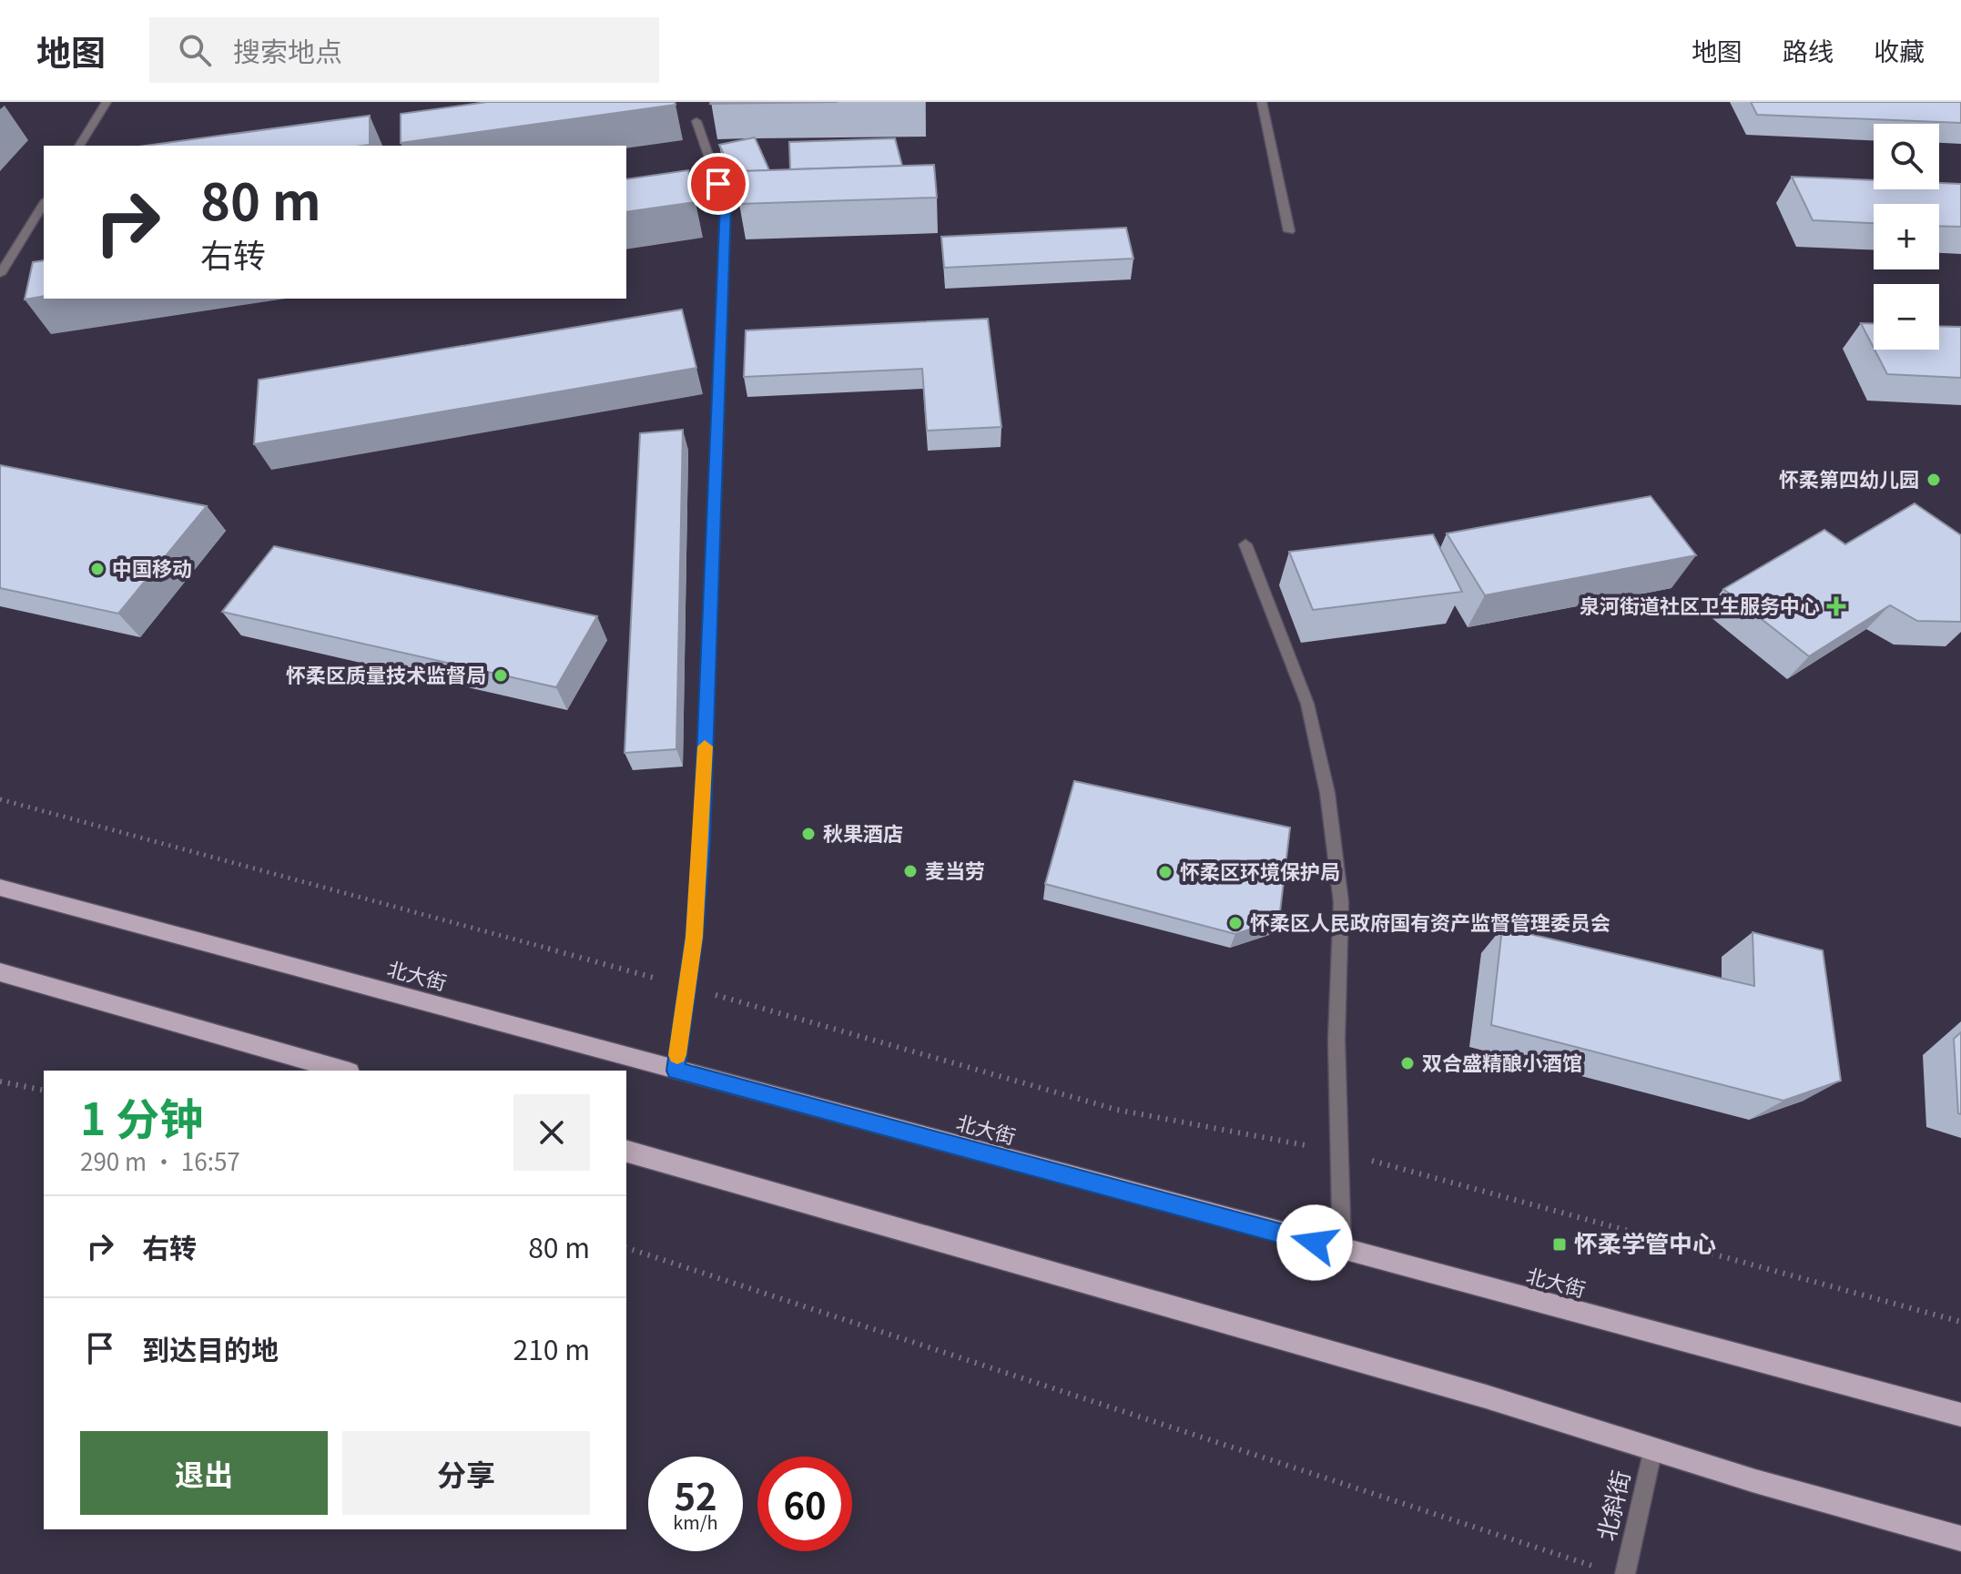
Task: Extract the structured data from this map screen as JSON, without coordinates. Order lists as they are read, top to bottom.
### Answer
{
  "streets": {
    "main road": ["北大街"],
    "street": ["北斜街"]
  },
  "places": {
    "other": [
      "怀柔第四幼儿园",
      "中国移动",
      "怀柔区质量技术监督局",
      "秋果酒店",
      "麦当劳",
      "怀柔区环境保护局",
      "怀柔区人民政府国有资产监督管理委员会",
      "双合盛精酿小酒馆"
    ],
    "health": ["泉河街道社区卫生服务中心"],
    "transit": ["怀柔学管中心"]
  },
  "page": {
    "header": "地图",
    "search": "搜索地点",
    "nav": ["地图", "路线", "收藏"],
    "map_buttons": ["+", "−"],
    "turn": ["80 m", "右转"],
    "heading": ["1 分钟", "290 m · 16:57"],
    "list": [
      {
        "name": "右转",
        "value": "80 m"
      },
      {
        "name": "到达目的地",
        "value": "210 m"
      }
    ],
    "buttons": ["退出", "分享"],
    "speed": "52 km/h",
    "limit": "60"
  }
}
